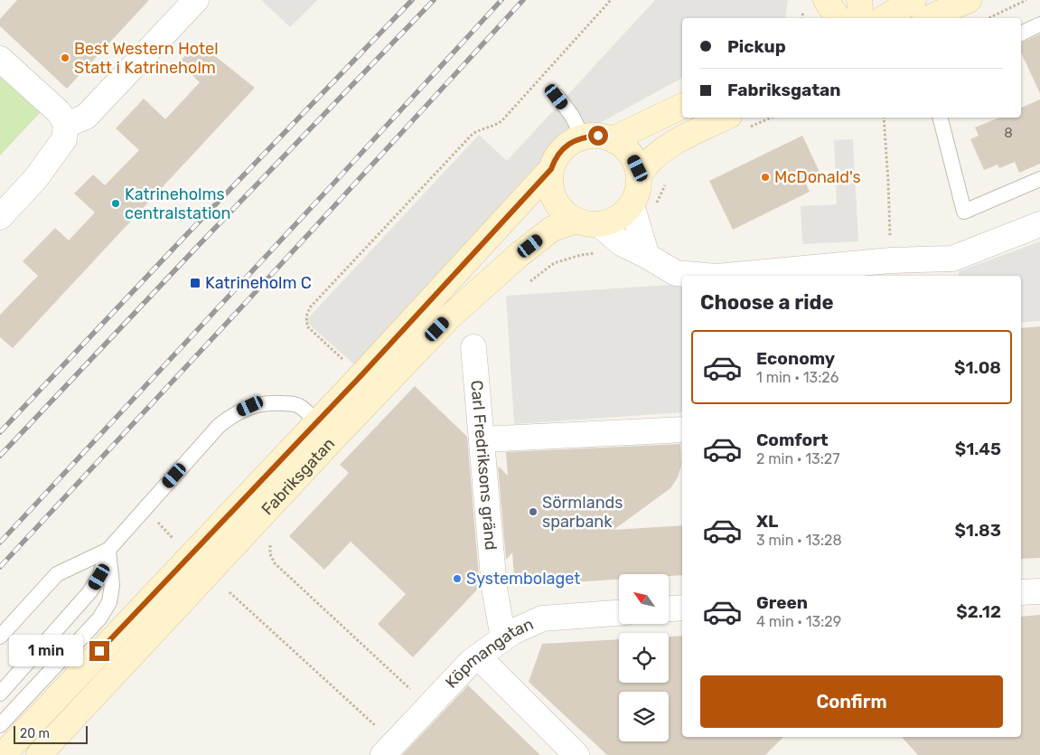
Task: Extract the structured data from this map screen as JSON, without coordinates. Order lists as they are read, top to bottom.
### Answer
{
  "streets": {
    "street": ["Carl Fredriksons gränd", "Fabriksgatan", "Köpmangatan"]
  },
  "crossings": [
    ["Carl Fredriksons gränd", "Köpmangatan"]
  ],
  "places": {
    "other": [
      "Best Western Hotel Statt i Katrineholm",
      "McDonald's",
      "Katrineholms centralstation",
      "Sörmlands sparbank",
      "Systembolaget"
    ],
    "transit": ["Katrineholm C"]
  },
  "house_numbers": ["8"],
  "scale_bar": "20 m",
  "north": "top left",
  "page": {
    "banner": ["Pickup", "Fabriksgatan"],
    "heading": "Choose a ride",
    "list": [
      {
        "name": "Economy",
        "note": "1 min · 13:26",
        "value": "$1.08"
      },
      {
        "name": "Comfort",
        "note": "2 min · 13:27",
        "value": "$1.45"
      },
      {
        "name": "XL",
        "note": "3 min · 13:28",
        "value": "$1.83"
      },
      {
        "name": "Green",
        "note": "4 min · 13:29",
        "value": "$2.12"
      }
    ],
    "bubble": "1 min",
    "buttons": "Confirm",
    "scale": "20 m"
  }
}
